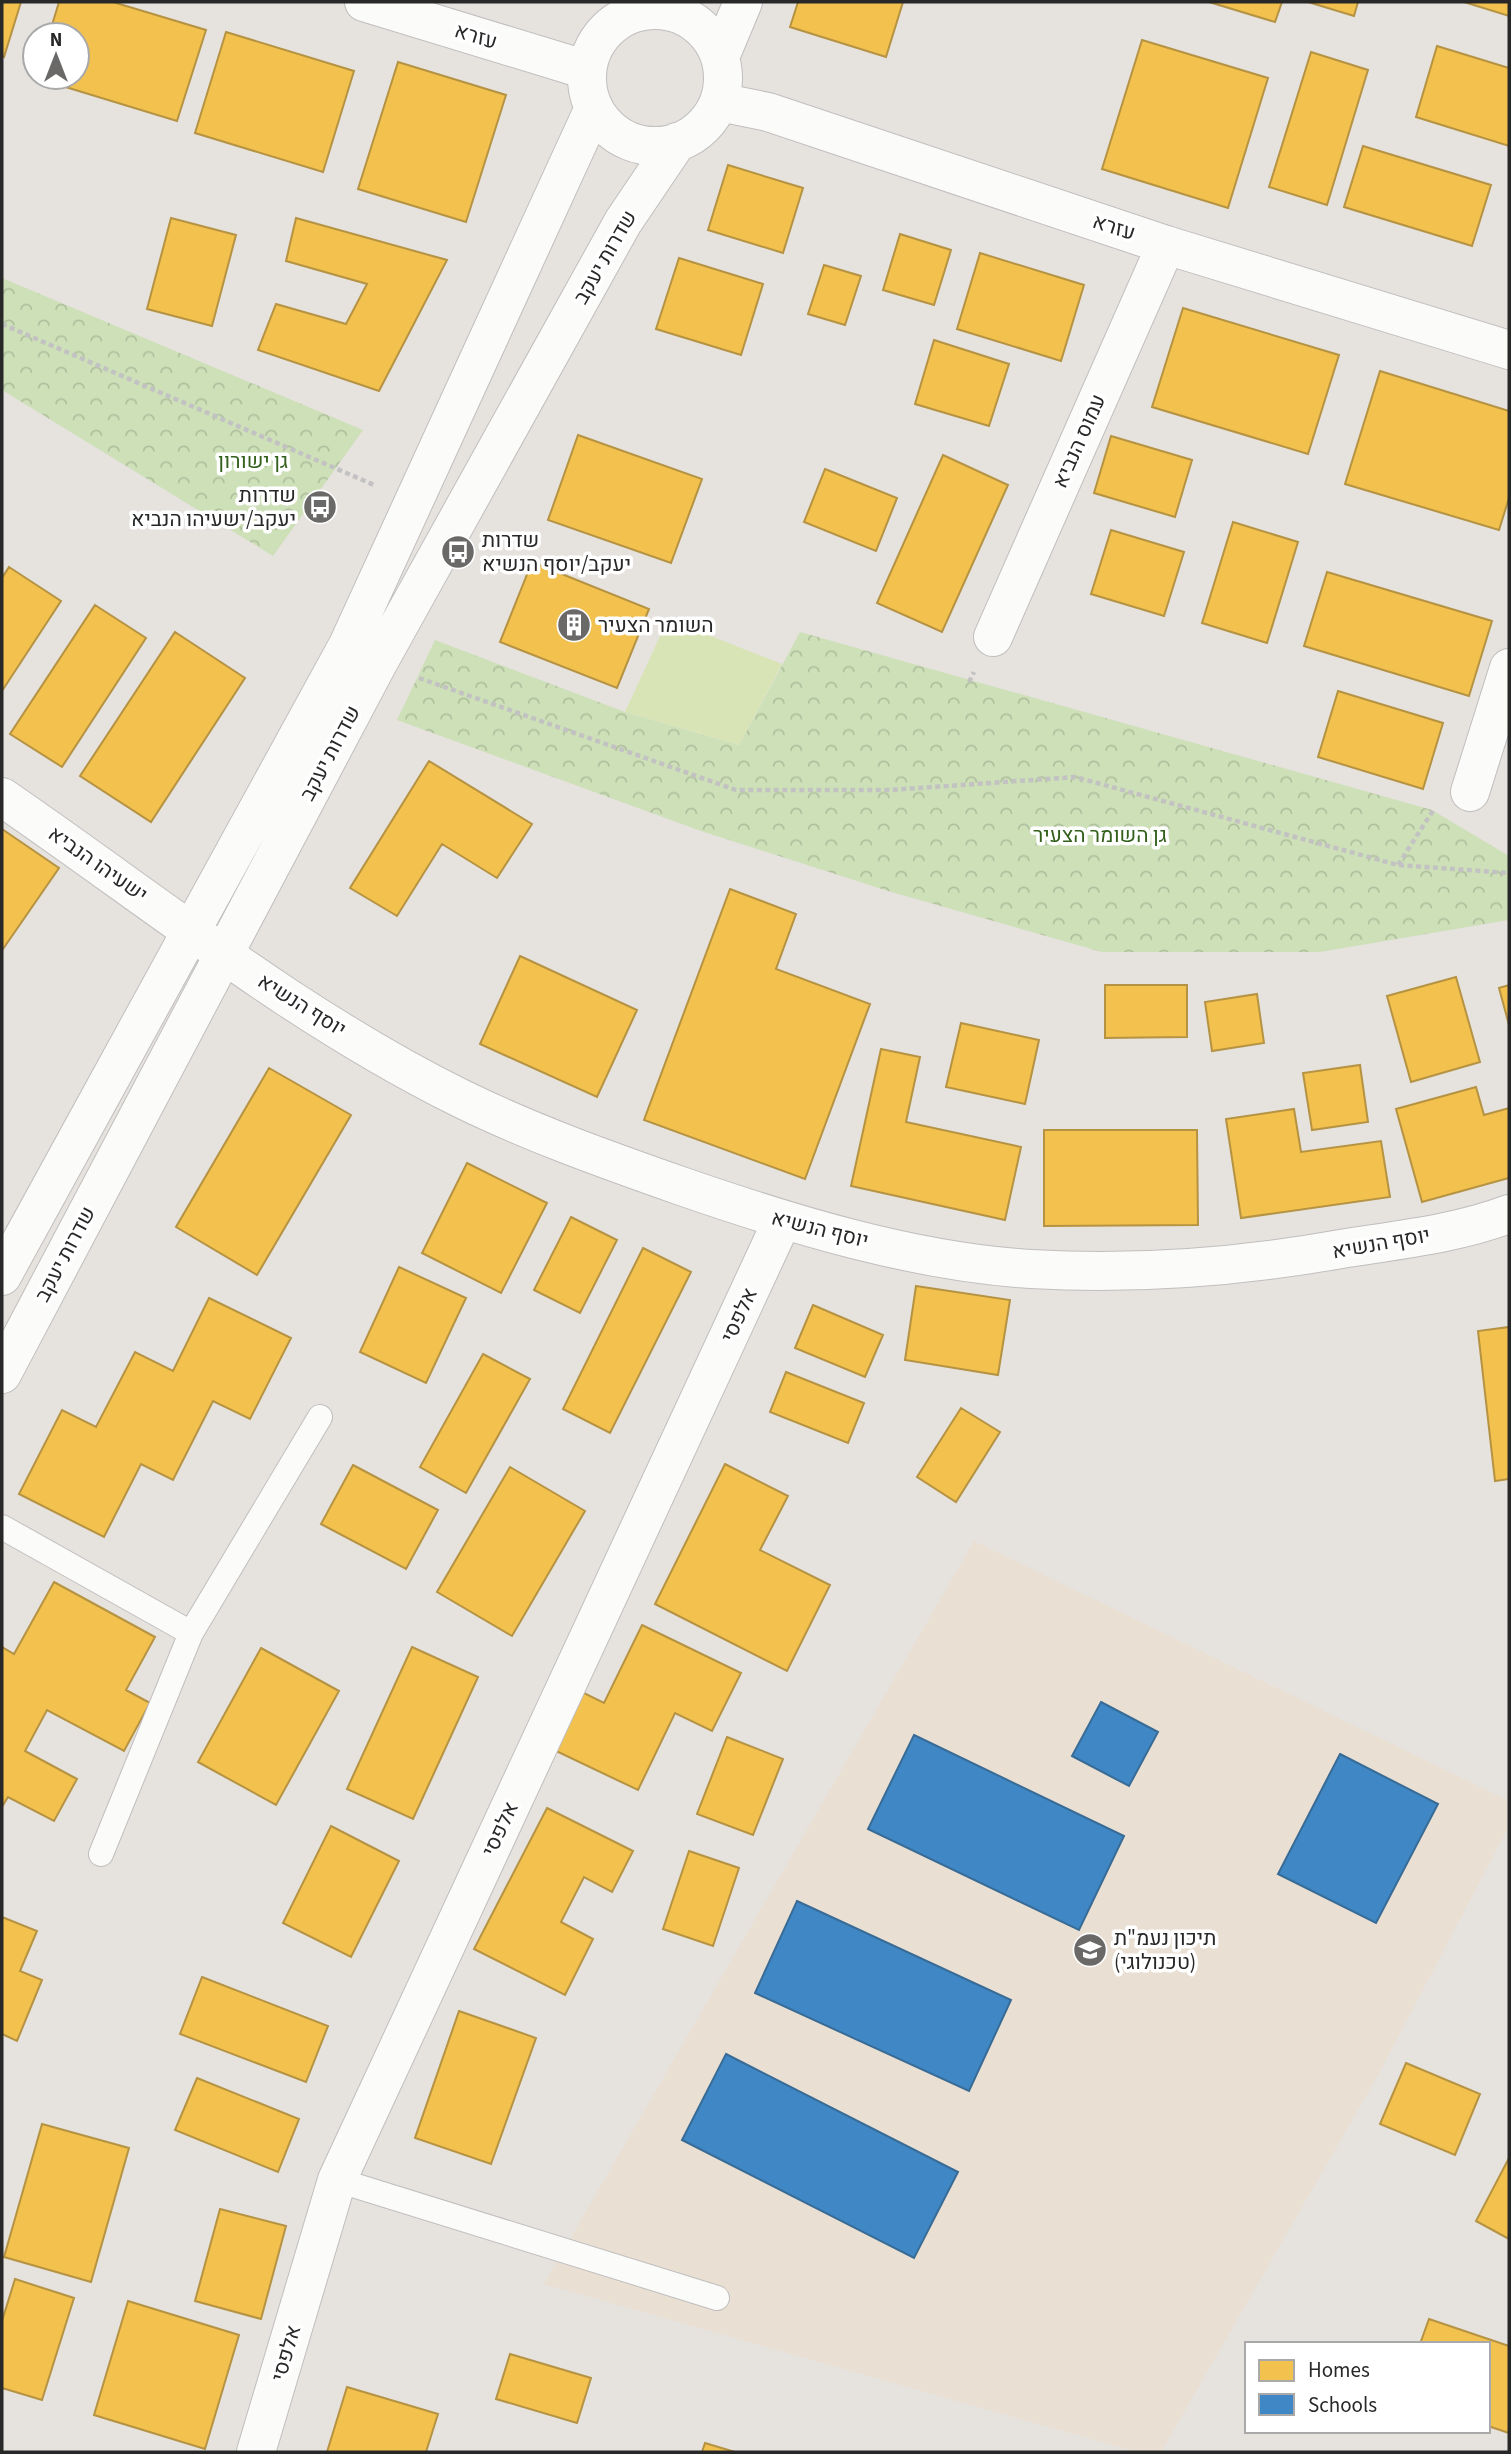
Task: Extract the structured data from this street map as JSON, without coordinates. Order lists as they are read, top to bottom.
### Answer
{
  "streets": {
    "street": [
      "עזרא",
      "שדרות יעקב",
      "עמוס הנביא",
      "ישעיהו הנביא",
      "יוסף הנשיא",
      "אלפסי"
    ]
  },
  "crossings": [
    ["עזרא", "שדרות יעקב"],
    ["עזרא", "עמוס הנביא"],
    ["שדרות יעקב", "ישעיהו הנביא"],
    ["שדרות יעקב", "יוסף הנשיא"],
    ["ישעיהו הנביא", "יוסף הנשיא"],
    ["יוסף הנשיא", "אלפסי"]
  ],
  "parks": ["גן ישורון", "גן השומר הצעיר"],
  "places": {
    "bus stop": ["שדרות יעקב/ישעיהו הנביא", "שדרות יעקב/יוסף הנשיא"],
    "building": ["השומר הצעיר"],
    "school or university": ["תיכון נעמ\"ת (טכנולוגי)"]
  },
  "legend": ["Homes", "Schools"],
  "north": "top"
}
